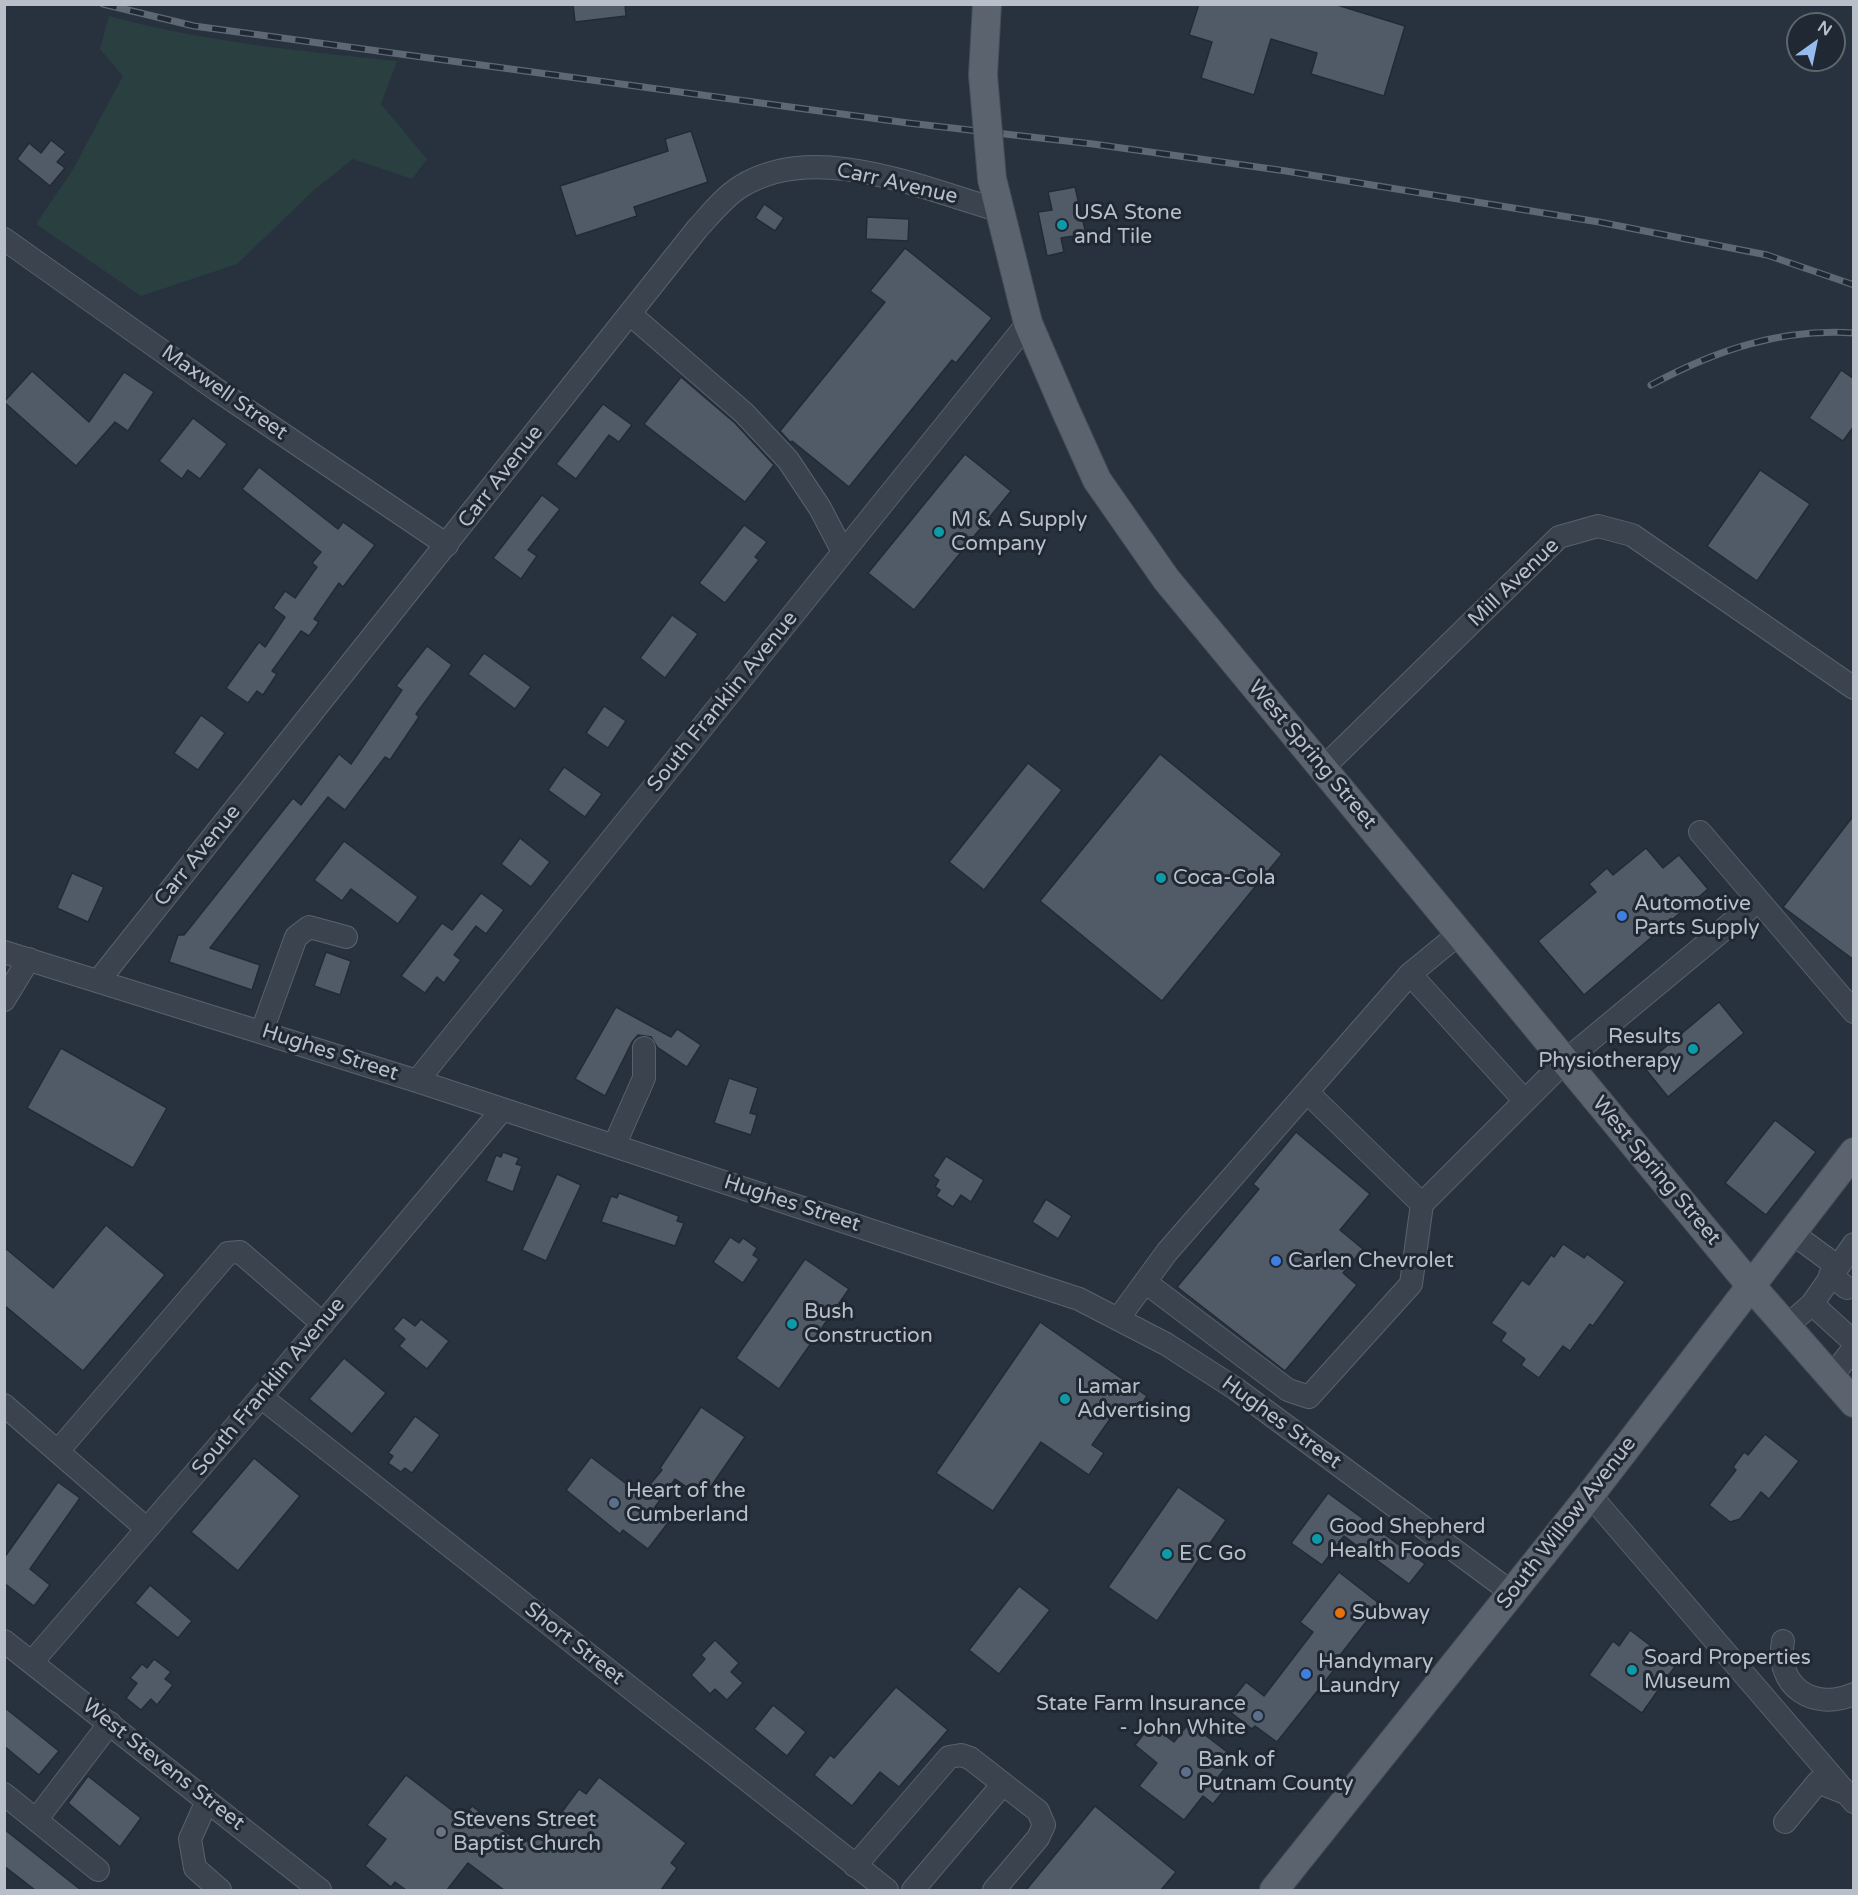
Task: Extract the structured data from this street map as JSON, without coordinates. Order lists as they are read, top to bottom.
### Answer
{
  "streets": {
    "main road": ["West Spring Street", "South Willow Avenue"],
    "street": [
      "Carr Avenue",
      "Maxwell Street",
      "Mill Avenue",
      "South Franklin Avenue",
      "Hughes Street",
      "Short Street",
      "West Stevens Street"
    ]
  },
  "crossings": [
    ["Carr Avenue", "Maxwell Street"],
    ["Carr Avenue", "West Spring Street"],
    ["Carr Avenue", "Hughes Street"],
    ["Mill Avenue", "West Spring Street"],
    ["South Franklin Avenue", "West Spring Street"],
    ["South Franklin Avenue", "Hughes Street"],
    ["South Franklin Avenue", "Short Street"],
    ["South Franklin Avenue", "West Stevens Street"],
    ["West Spring Street", "South Willow Avenue"],
    ["Hughes Street", "South Willow Avenue"]
  ],
  "places": [
    "USA Stone and Tile",
    "M & A Supply Company",
    "Coca-Cola",
    "Automotive Parts Supply",
    "Results Physiotherapy",
    "Carlen Chevrolet",
    "Bush Construction",
    "Lamar Advertising",
    "Heart of the Cumberland",
    "Good Shepherd Health Foods",
    "E C Go",
    "Subway",
    "Soard Properties Museum",
    "Handymary Laundry",
    "State Farm Insurance - John White",
    "Bank of Putnam County",
    "Stevens Street Baptist Church"
  ],
  "north": "top right"
}
